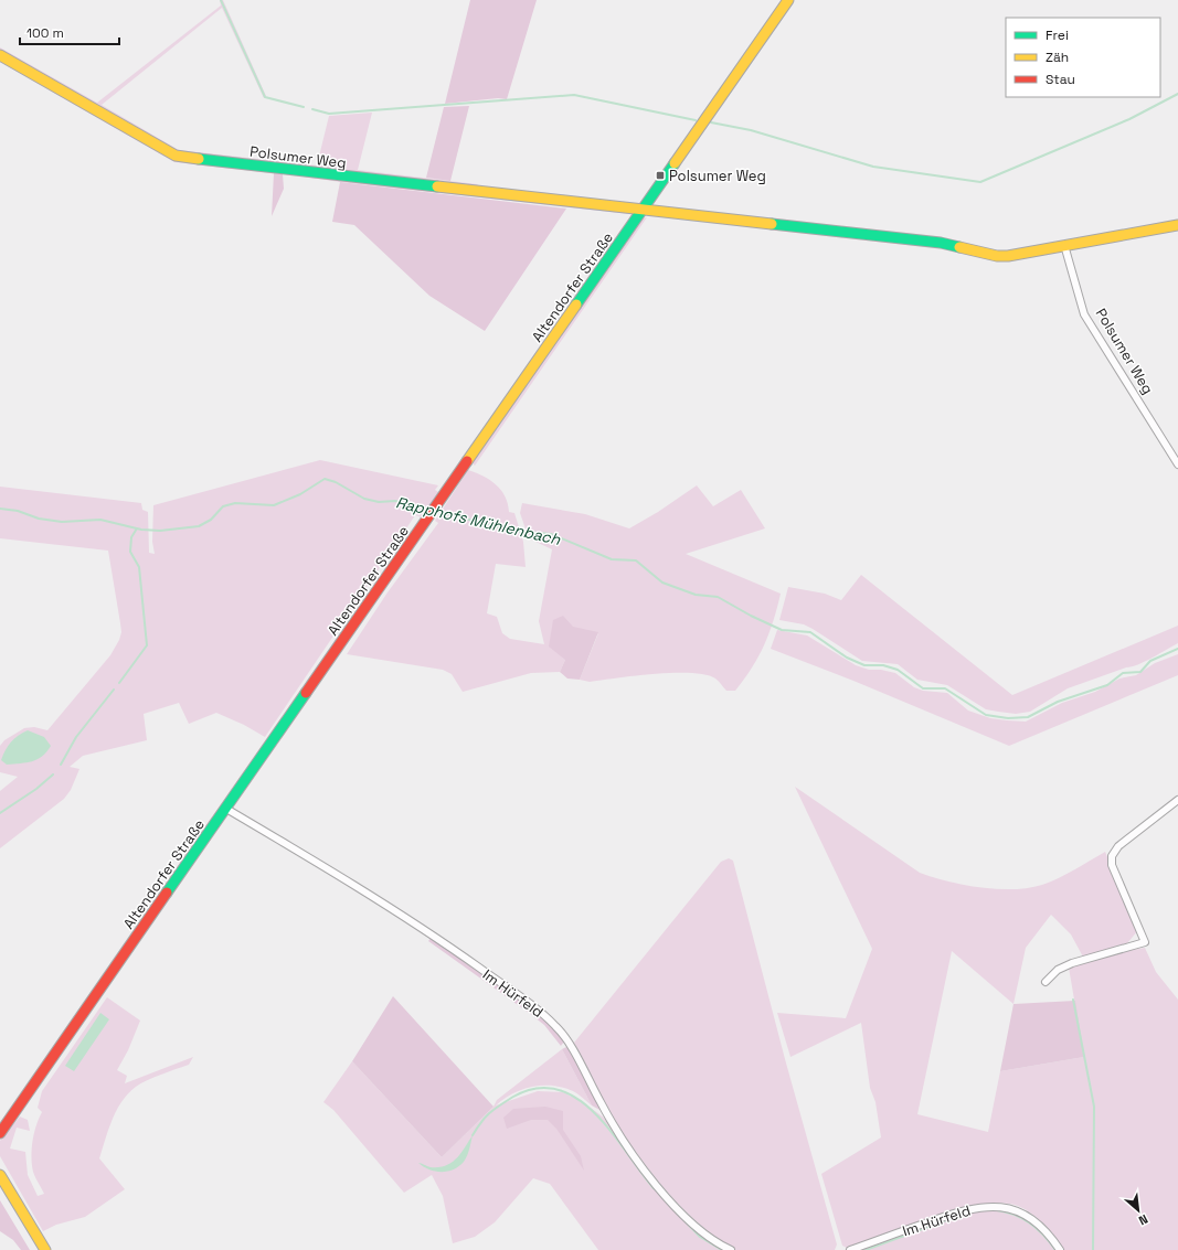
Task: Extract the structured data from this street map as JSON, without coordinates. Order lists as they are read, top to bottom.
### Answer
{
  "streets": {
    "street": ["Polsumer Weg", "Altendorfer Straße", "Im Hürfeld"]
  },
  "crossings": [
    ["Polsumer Weg", "Altendorfer Straße"],
    ["Altendorfer Straße", "Im Hürfeld"]
  ],
  "water": ["Rapphofs Mühlenbach"],
  "places": {
    "transit": ["Polsumer Weg"]
  },
  "legend": ["Frei", "Zäh", "Stau"],
  "scale_bar": "100 m",
  "north": "bottom right"
}
